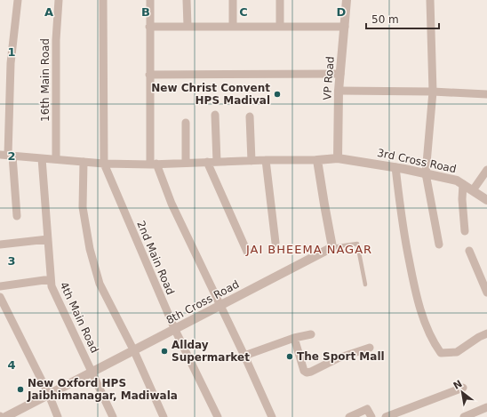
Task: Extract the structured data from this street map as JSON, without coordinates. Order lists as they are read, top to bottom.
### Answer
{
  "streets": {
    "street": [
      "VP Road",
      "16th Main Road",
      "3rd Cross Road",
      "2nd Main Road",
      "8th Cross Road",
      "4th Main Road"
    ]
  },
  "crossings": [
    ["VP Road", "3rd Cross Road"],
    ["2nd Main Road", "8th Cross Road"],
    ["8th Cross Road", "4th Main Road"]
  ],
  "districts": ["JAI BHEEMA NAGAR"],
  "places": [
    "New Christ Convent HPS Madival",
    "Allday Supermarket",
    "The Sport Mall",
    "New Oxford HPS Jaibhimanagar, Madiwala"
  ],
  "scale_bar": "50 m",
  "north": "top left",
  "grid": {
    "columns": [
      "A",
      "B",
      "C",
      "D"
    ],
    "rows": [
      "1",
      "2",
      "3",
      "4"
    ]
  }
}
